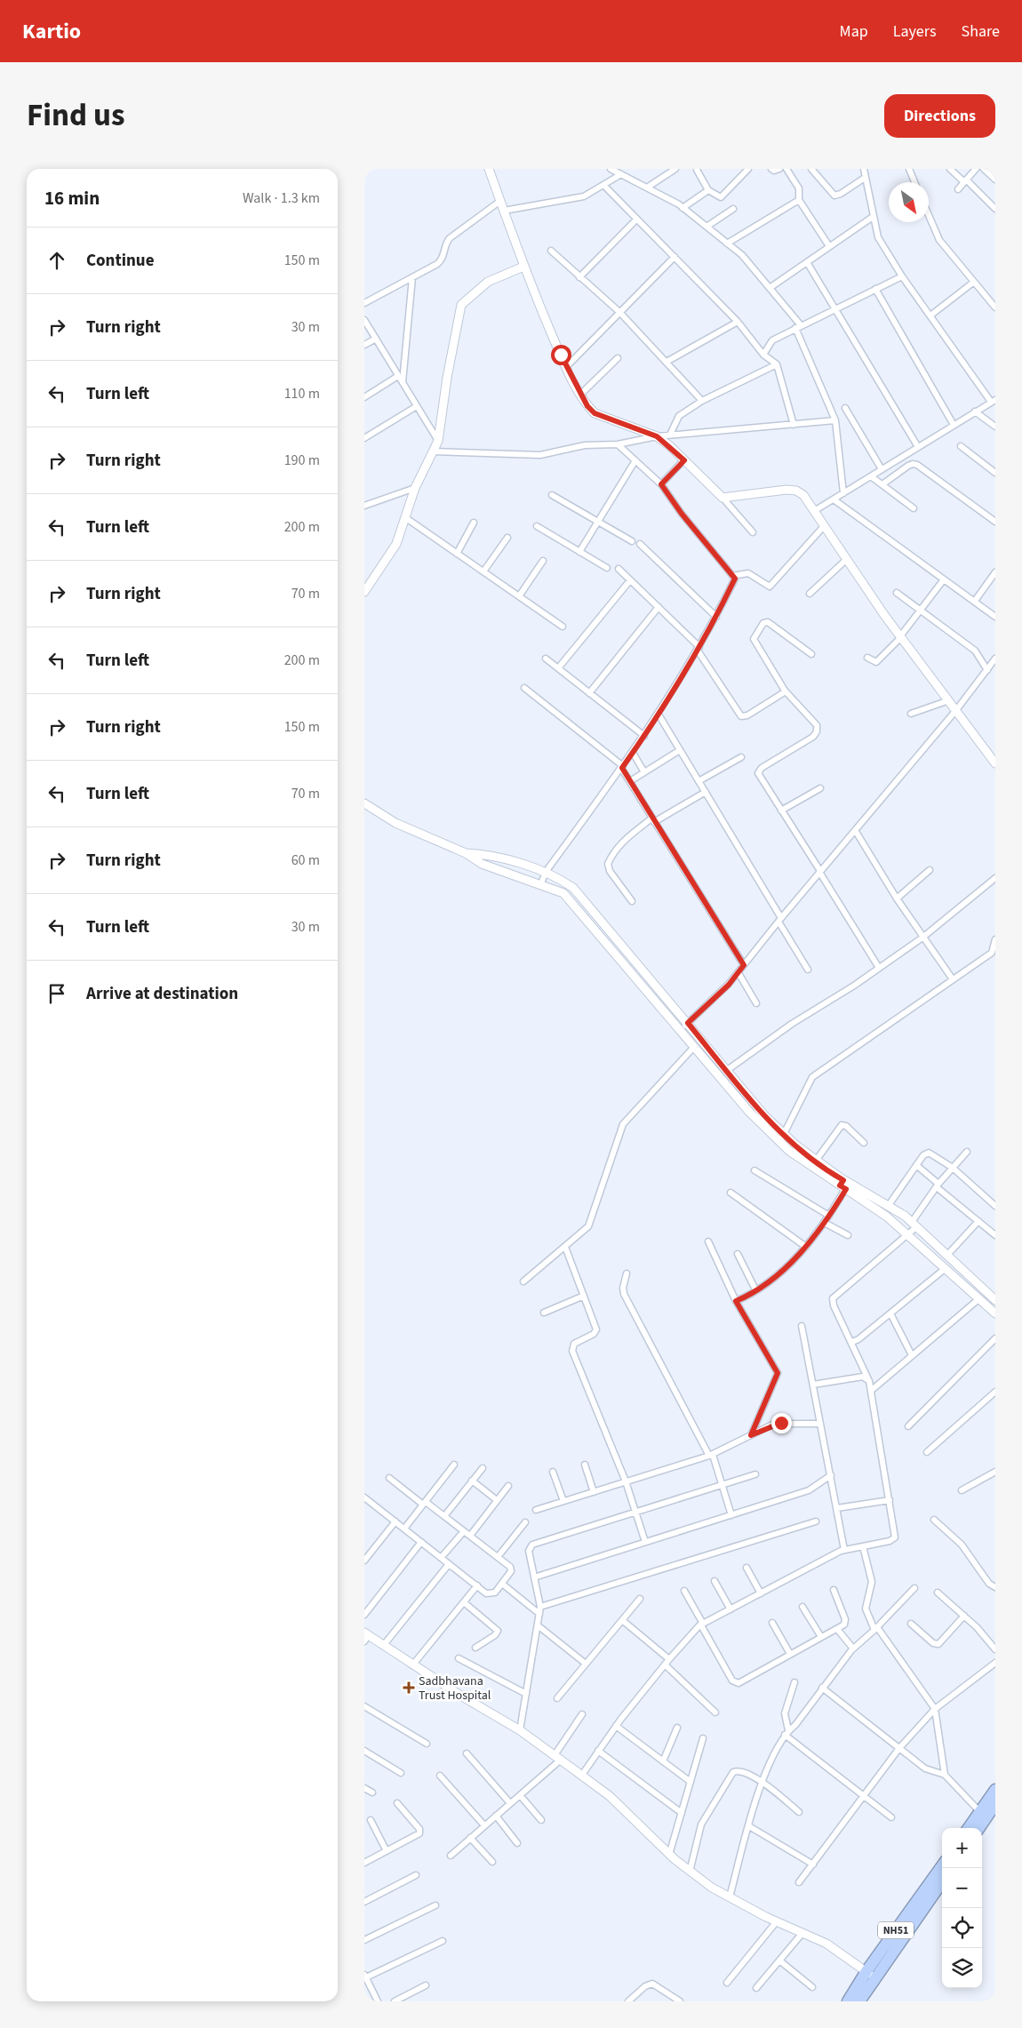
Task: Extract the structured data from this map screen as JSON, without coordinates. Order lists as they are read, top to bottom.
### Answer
{
  "streets": {
    "highway": ["NH51"]
  },
  "places": {
    "health": ["Sadbhavana Trust Hospital"]
  },
  "north": "bottom right",
  "page": {
    "header": "Kartio",
    "nav": ["Map", "Layers", "Share"],
    "title": "Find us",
    "buttons": "Directions",
    "heading": ["16 min", "Walk · 1.3 km"],
    "list": [
      ["Continue", "150 m"],
      ["Turn right", "30 m"],
      ["Turn left", "110 m"],
      ["Turn right", "190 m"],
      ["Turn left", "200 m"],
      ["Turn right", "70 m"],
      ["Turn left", "200 m"],
      ["Turn right", "150 m"],
      ["Turn left", "70 m"],
      ["Turn right", "60 m"],
      ["Turn left", "30 m"],
      "Arrive at destination"
    ],
    "map_buttons": ["+", "−"]
  }
}
